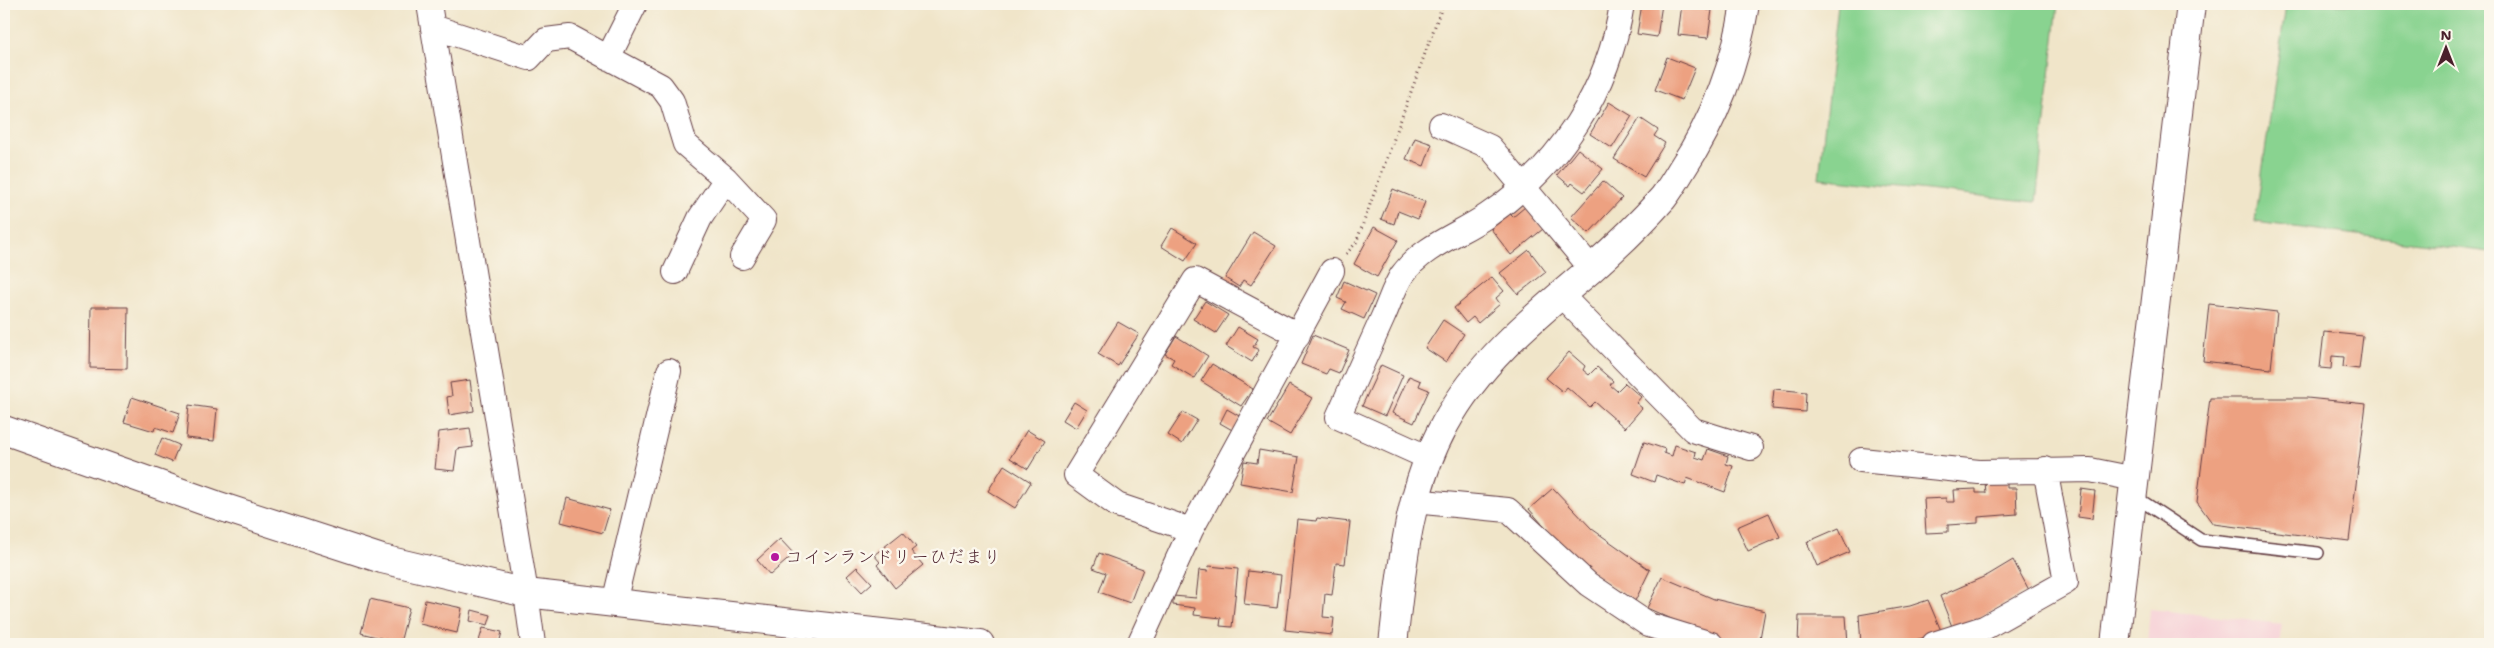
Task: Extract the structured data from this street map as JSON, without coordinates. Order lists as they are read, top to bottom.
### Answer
{
  "places": ["コインランドリーひだまり"],
  "north": "top"
}
